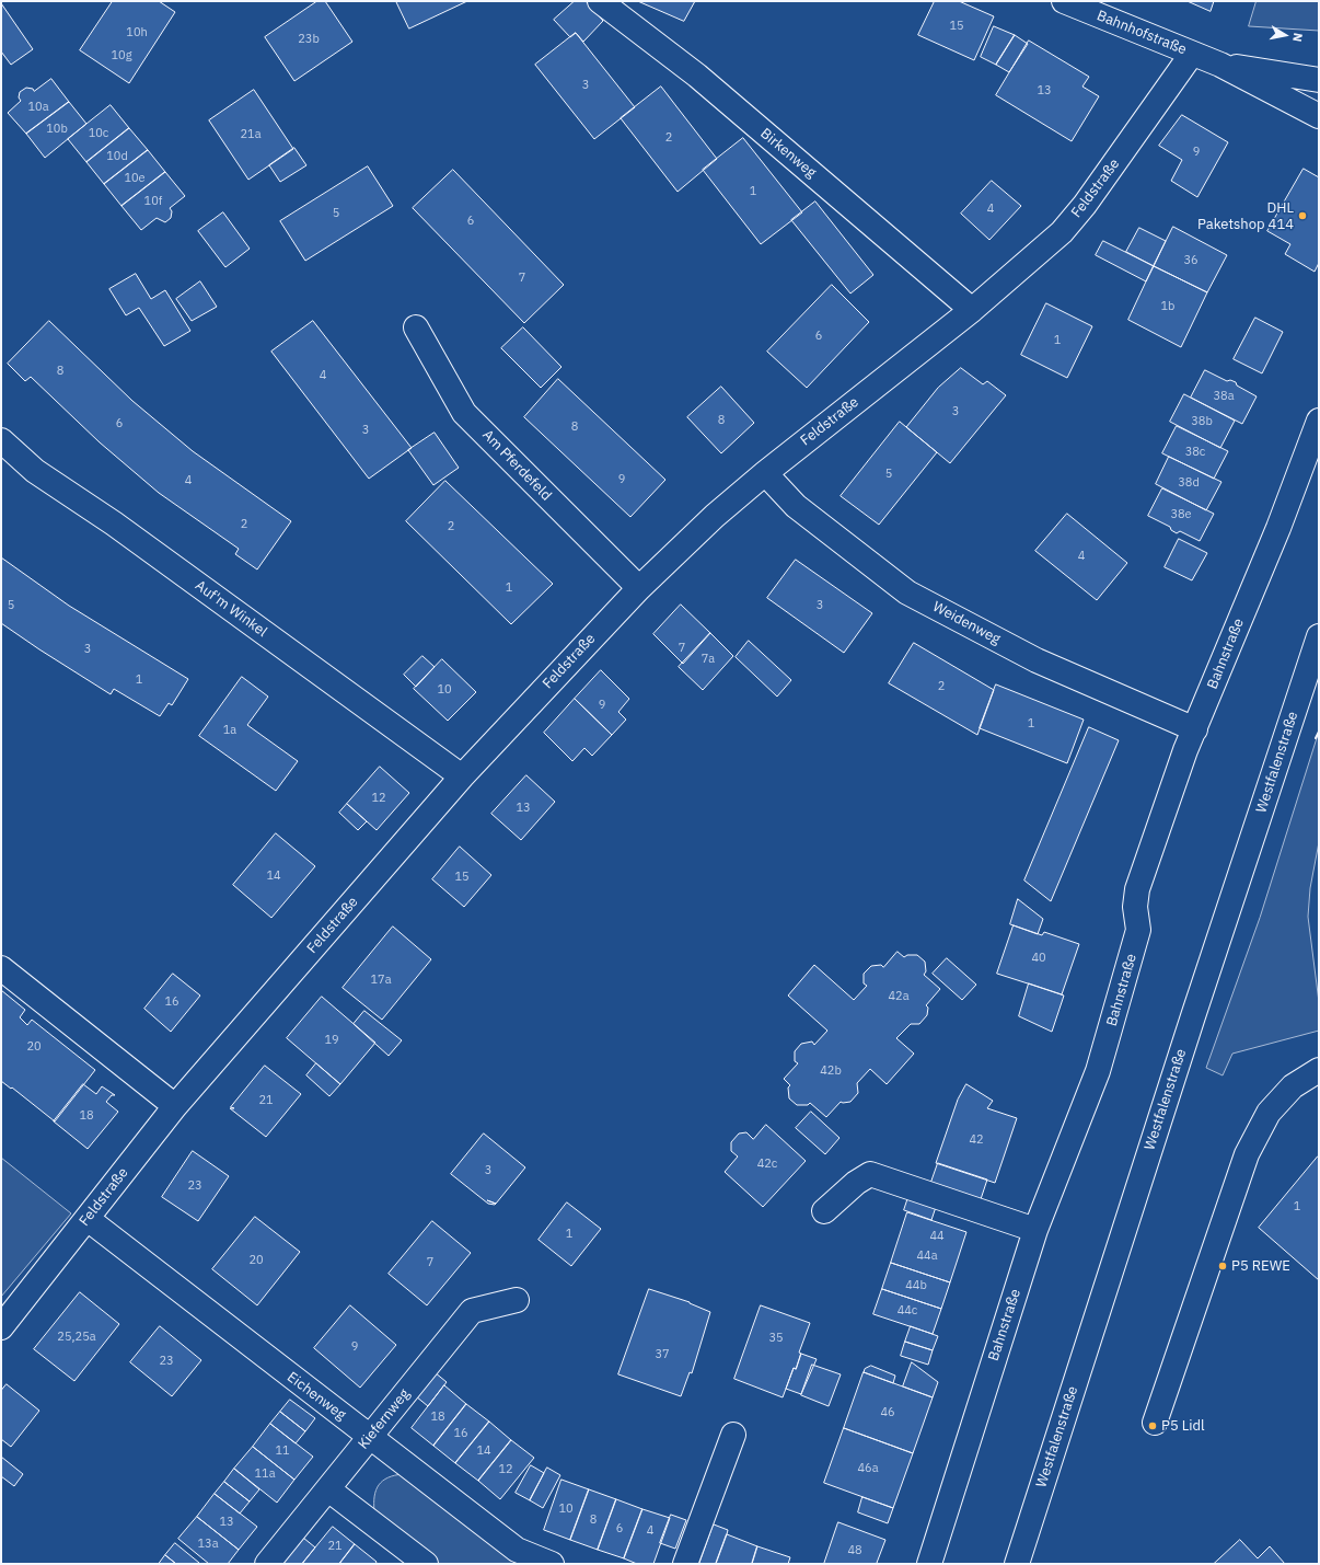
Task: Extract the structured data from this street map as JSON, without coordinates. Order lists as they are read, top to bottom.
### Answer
{
  "streets": {
    "street": [
      "Bahnhofstraße",
      "Birkenweg",
      "Feldstraße",
      "Am Pferdefeld",
      "Auf'm Winkel",
      "Weidenweg",
      "Bahnstraße",
      "Westfalenstraße",
      "Eichenweg",
      "Kiefernweg"
    ]
  },
  "crossings": [
    ["Bahnhofstraße", "Feldstraße"],
    ["Birkenweg", "Feldstraße"],
    ["Feldstraße", "Am Pferdefeld"],
    ["Feldstraße", "Auf'm Winkel"],
    ["Feldstraße", "Weidenweg"],
    ["Feldstraße", "Eichenweg"],
    ["Weidenweg", "Bahnstraße"],
    ["Eichenweg", "Kiefernweg"]
  ],
  "places": ["DHL Paketshop 414", "P5 REWE", "P5 Lidl"],
  "house_numbers": [
    "15",
    "10h",
    "23b",
    "10g",
    "3",
    "13",
    "10a",
    "10b",
    "10c",
    "21a",
    "2",
    "9",
    "10d",
    "10e",
    "1",
    "10f",
    "4",
    "5",
    "6",
    "36",
    "7",
    "1b",
    "6",
    "1",
    "8",
    "4",
    "38a",
    "3",
    "8",
    "38b",
    "6",
    "8",
    "3",
    "38c",
    "5",
    "9",
    "4",
    "38d",
    "38e",
    "2",
    "2",
    "4",
    "1",
    "5",
    "3",
    "7",
    "3",
    "7a",
    "1",
    "2",
    "10",
    "9",
    "1",
    "1a",
    "12",
    "13",
    "14",
    "15",
    "40",
    "17a",
    "42a",
    "16",
    "19",
    "20",
    "42b",
    "21",
    "18",
    "42",
    "42c",
    "3",
    "23",
    "1",
    "1",
    "44",
    "44a",
    "20",
    "7",
    "44b",
    "44c",
    "25,25a",
    "35",
    "9",
    "37",
    "23",
    "46",
    "18",
    "16",
    "11",
    "14",
    "46a",
    "12",
    "11a",
    "10",
    "8",
    "13",
    "6",
    "4",
    "13a",
    "21",
    "48"
  ],
  "north": "right"
}
